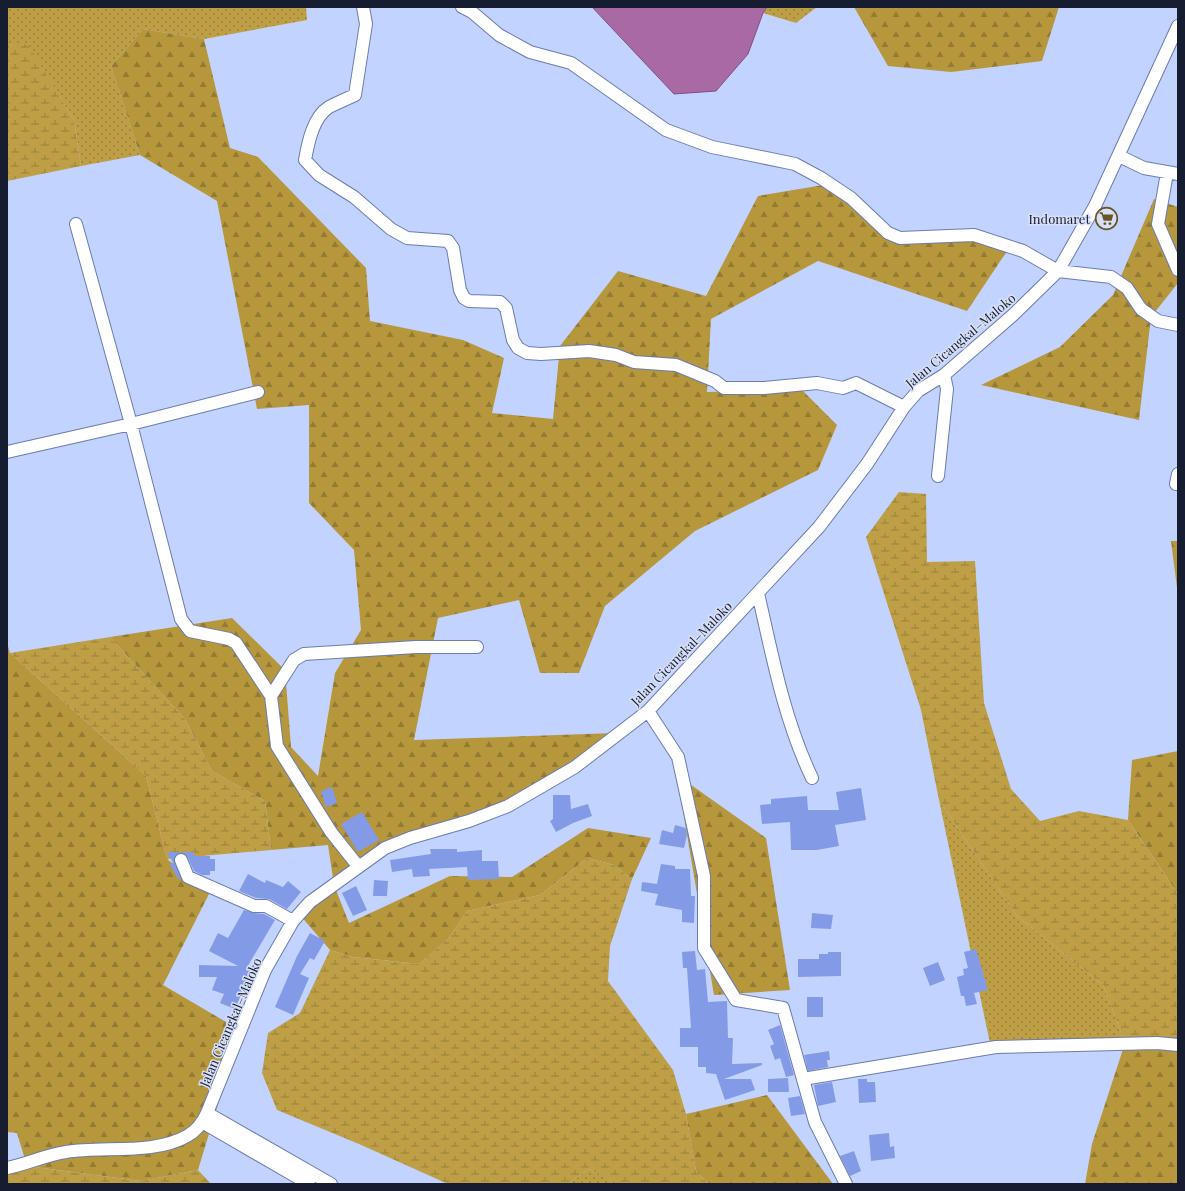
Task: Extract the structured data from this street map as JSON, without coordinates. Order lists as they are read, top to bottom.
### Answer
{
  "streets": {
    "street": ["Jalan Cicangkal–Maloko"]
  },
  "places": {
    "supermarket": ["Indomaret"]
  }
}
